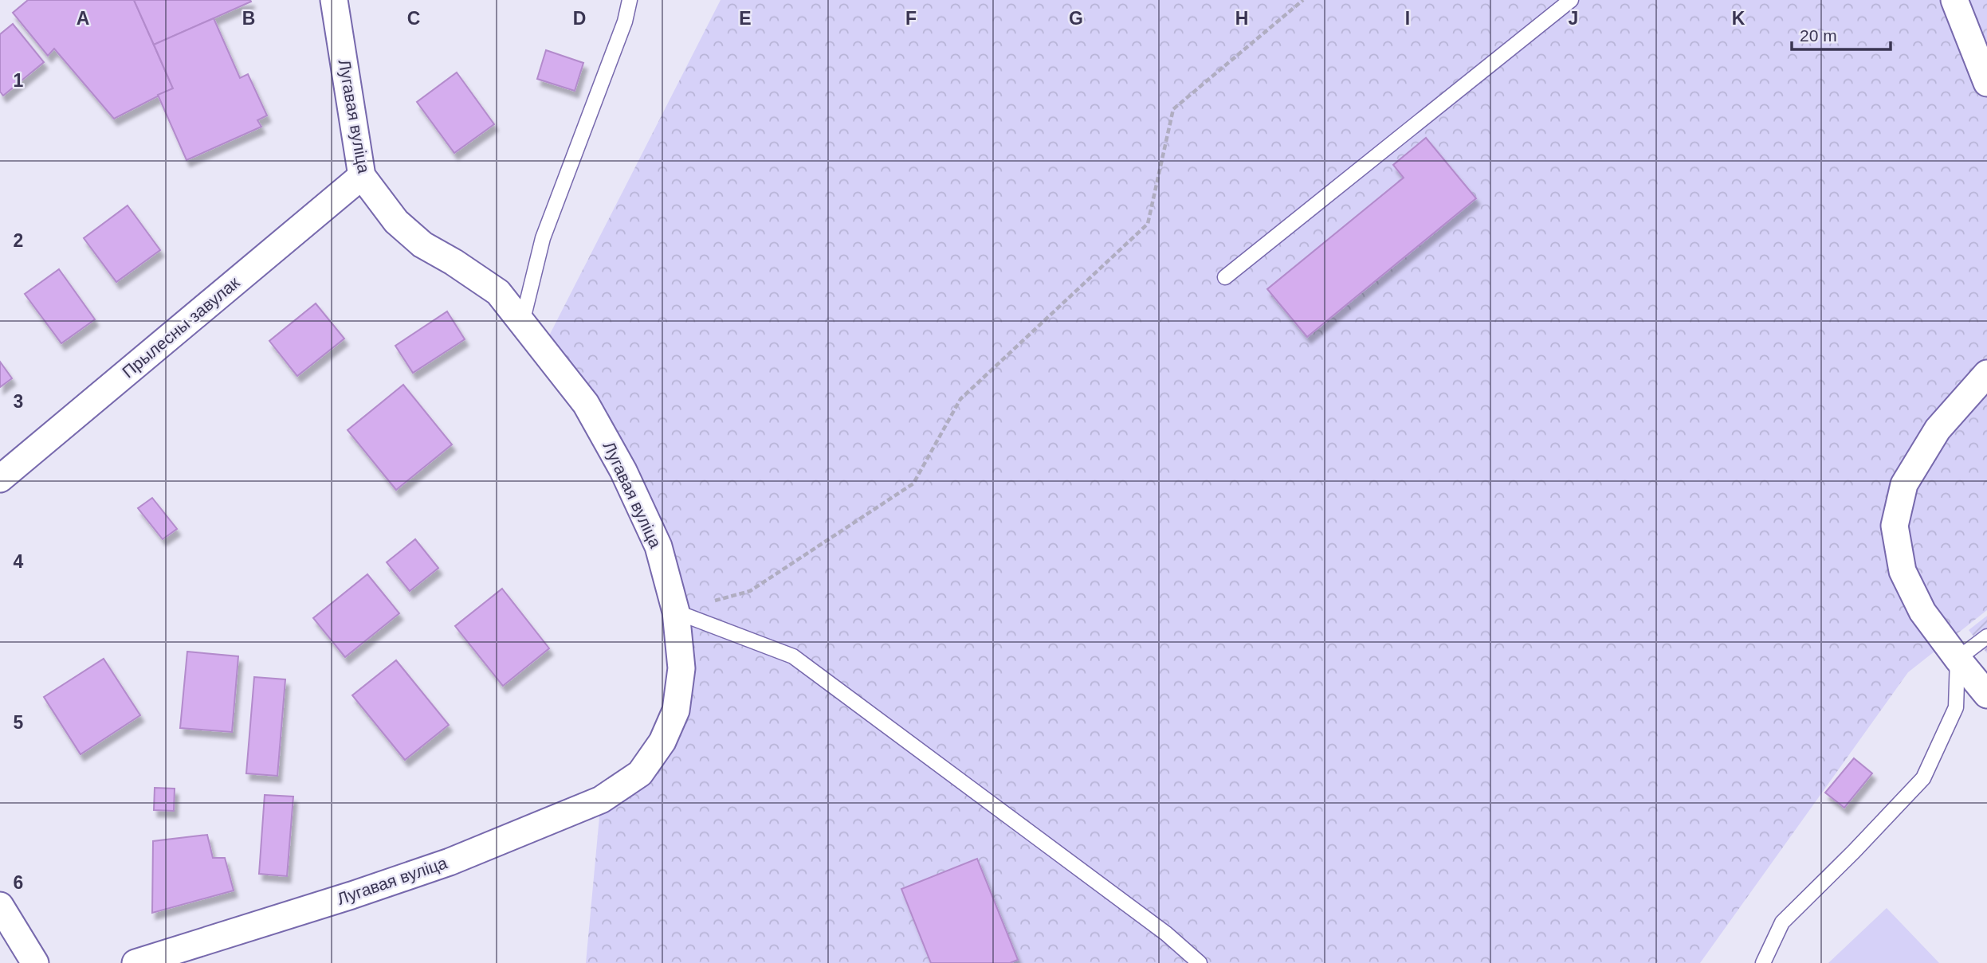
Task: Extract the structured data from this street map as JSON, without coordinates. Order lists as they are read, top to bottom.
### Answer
{
  "streets": {
    "street": ["Лугавая вуліца", "Прылесны завулак"]
  },
  "crossings": [
    ["Лугавая вуліца", "Прылесны завулак"]
  ],
  "scale_bar": "20 m",
  "grid": {
    "columns": [
      "A",
      "B",
      "C",
      "D",
      "E",
      "F",
      "G",
      "H",
      "I",
      "J",
      "K"
    ],
    "rows": [
      "1",
      "2",
      "3",
      "4",
      "5",
      "6"
    ]
  }
}
